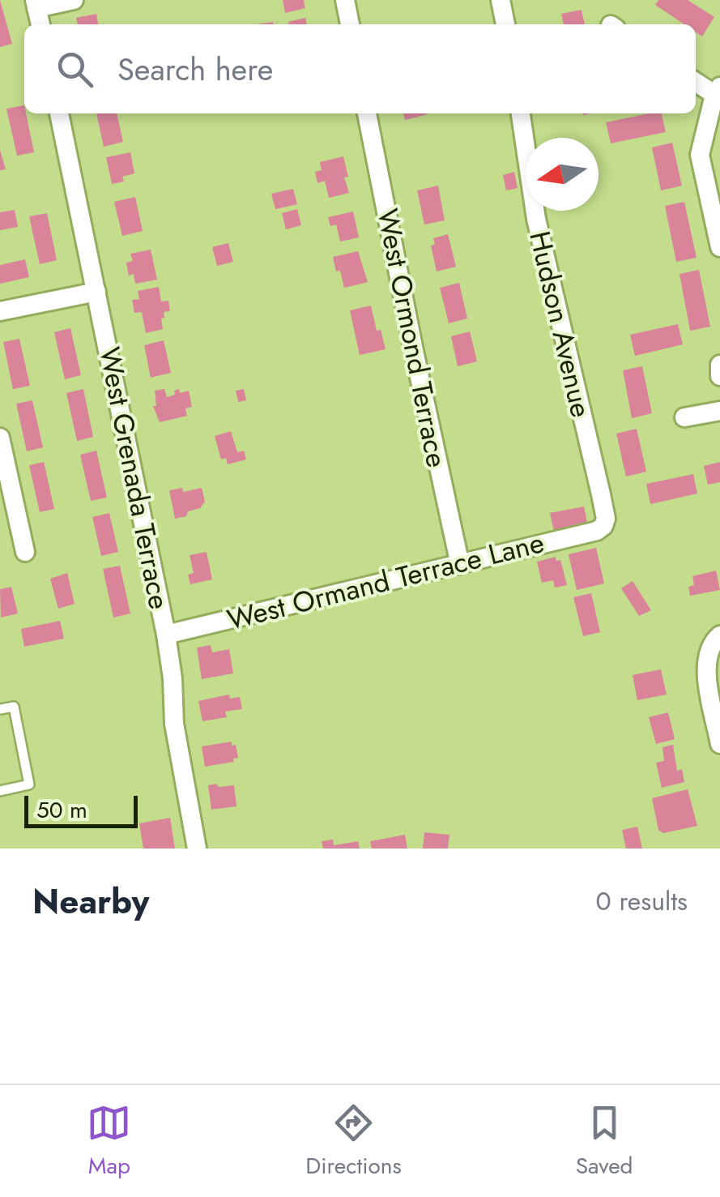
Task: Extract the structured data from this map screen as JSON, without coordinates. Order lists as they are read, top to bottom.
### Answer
{
  "streets": {
    "street": [
      "Hudson Avenue",
      "West Ormond Terrace",
      "West Grenada Terrace",
      "West Ormand Terrace Lane"
    ]
  },
  "crossings": [
    ["Hudson Avenue", "West Ormand Terrace Lane"],
    ["West Ormond Terrace", "West Ormand Terrace Lane"],
    ["West Grenada Terrace", "West Ormand Terrace Lane"]
  ],
  "scale_bar": "50 m",
  "north": "left",
  "page": {
    "search": "Search here",
    "scale": "50 m",
    "heading": ["Nearby", "0 results"],
    "nav": ["Map", "Directions", "Saved"]
  }
}
